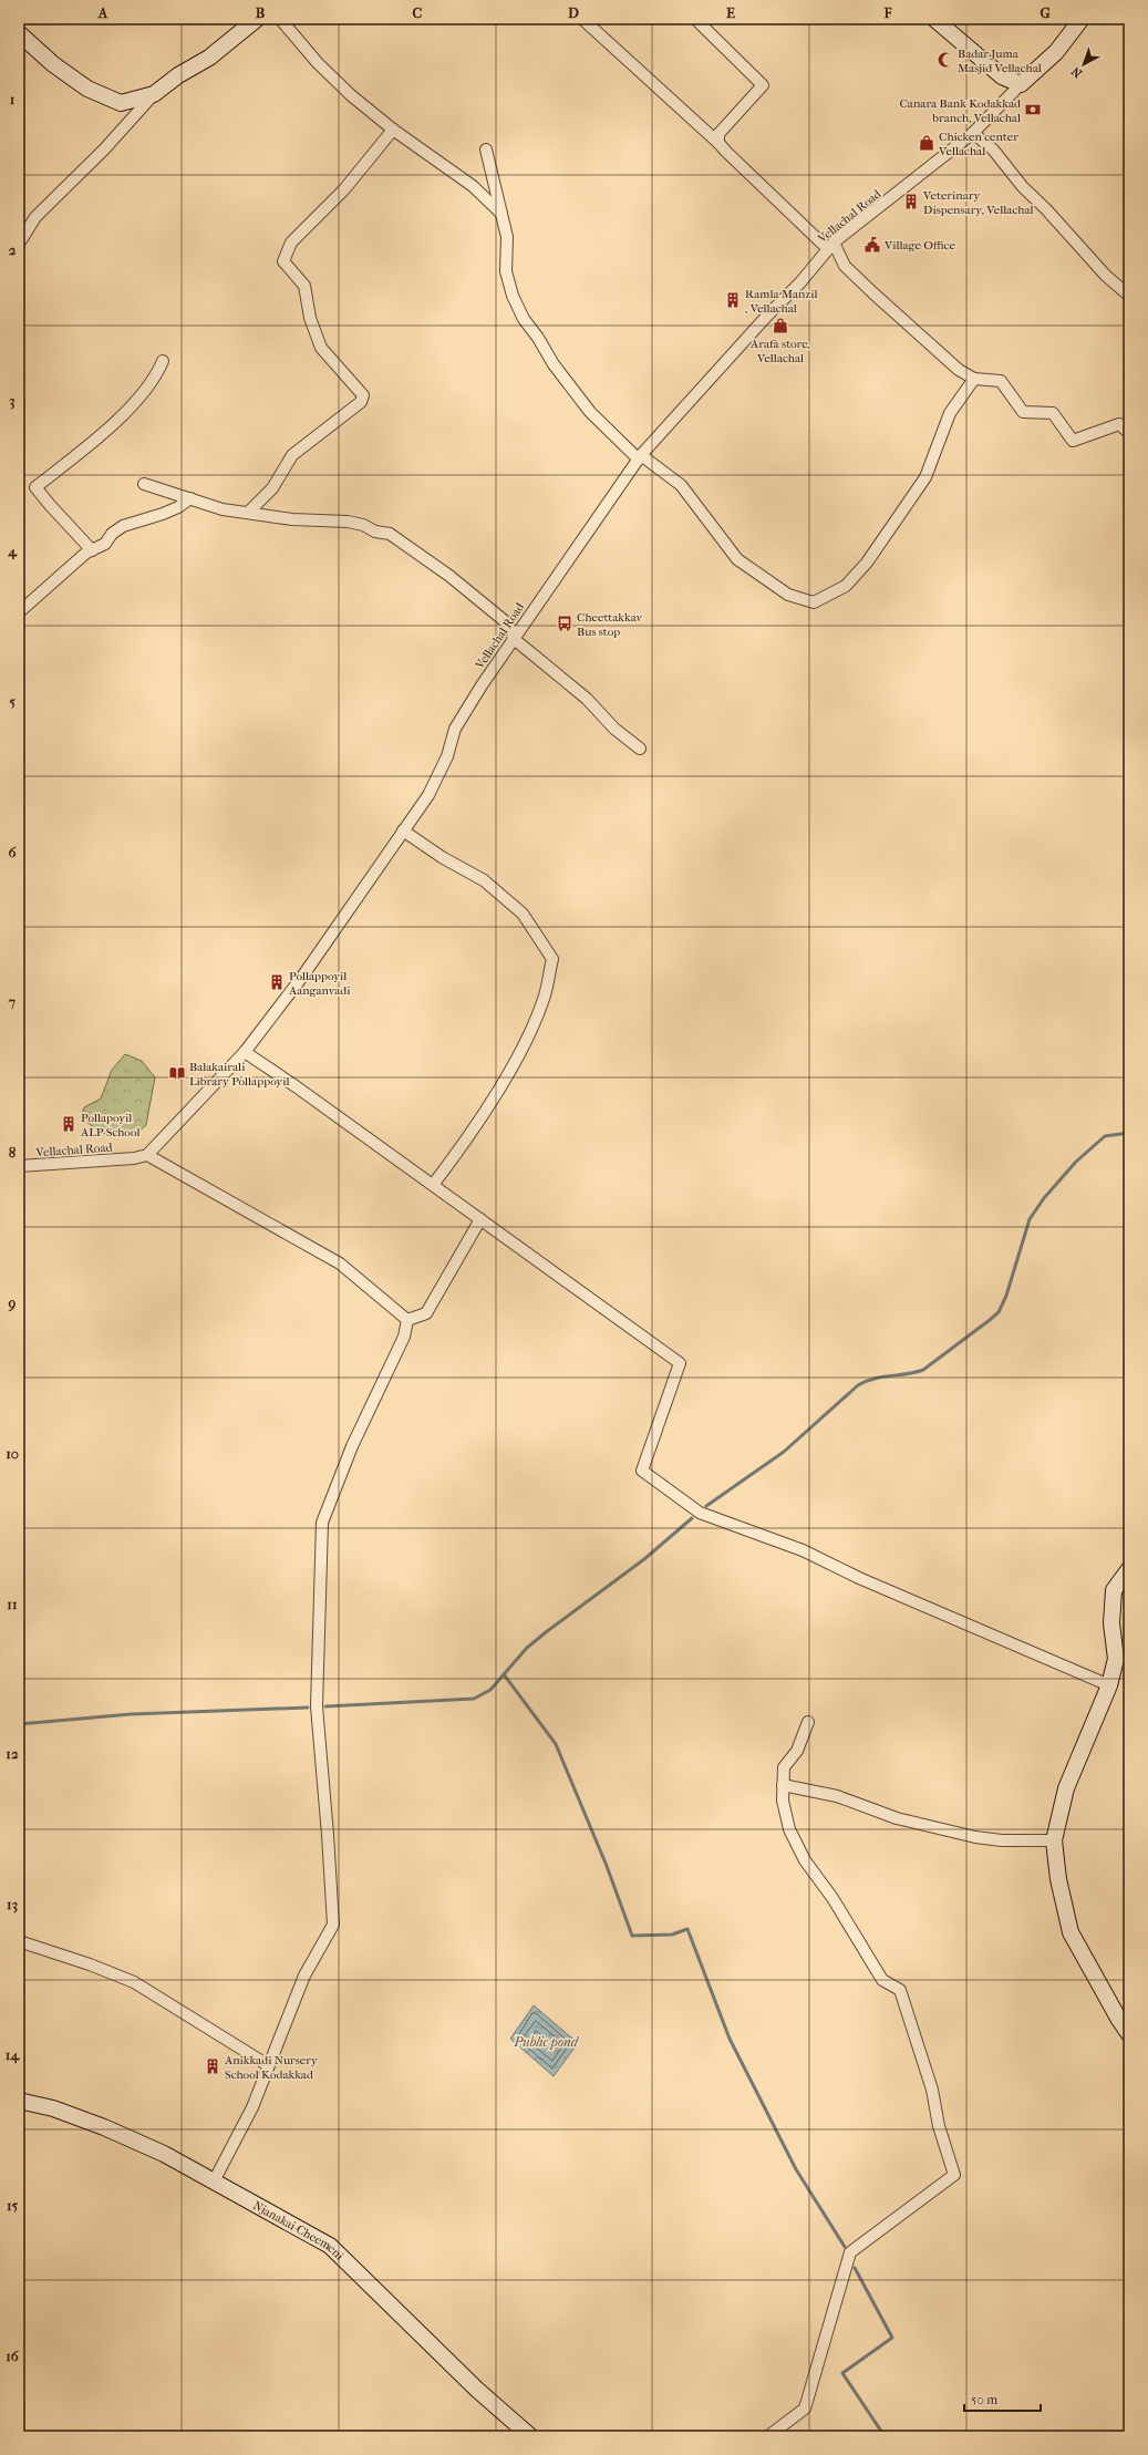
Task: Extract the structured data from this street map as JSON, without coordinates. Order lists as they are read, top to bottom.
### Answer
{
  "streets": {
    "main road": ["Njanakai-Cheemeni"],
    "street": ["Vellachal Road"]
  },
  "water": ["Public pond"],
  "places": {
    "mosque": ["Badar Juma Masjid Vellachal"],
    "bank": ["Canara Bank Kodakkad branch, Vellachal"],
    "shop": ["Chicken center Vellachal", "Arafa store, Vellachal"],
    "building": [
      "Veterinary Dispensary, Vellachal",
      "Ramla Manzil , Vellachal",
      "Pollappoyil Aanganvadi",
      "Pollapoyil ALP School",
      "Anikkadi Nursery School Kodakkad"
    ],
    "public building": ["Village Office"],
    "bus stop": ["Cheettakkav Bus stop"],
    "library": ["Balakairali Library Pollappoyil"]
  },
  "scale_bar": "50 m",
  "north": "bottom left",
  "grid": {
    "columns": [
      "A",
      "B",
      "C",
      "D",
      "E",
      "F",
      "G"
    ],
    "rows": [
      "1",
      "2",
      "3",
      "4",
      "5",
      "6",
      "7",
      "8",
      "9",
      "10",
      "11",
      "12",
      "13",
      "14",
      "15",
      "16"
    ]
  }
}
